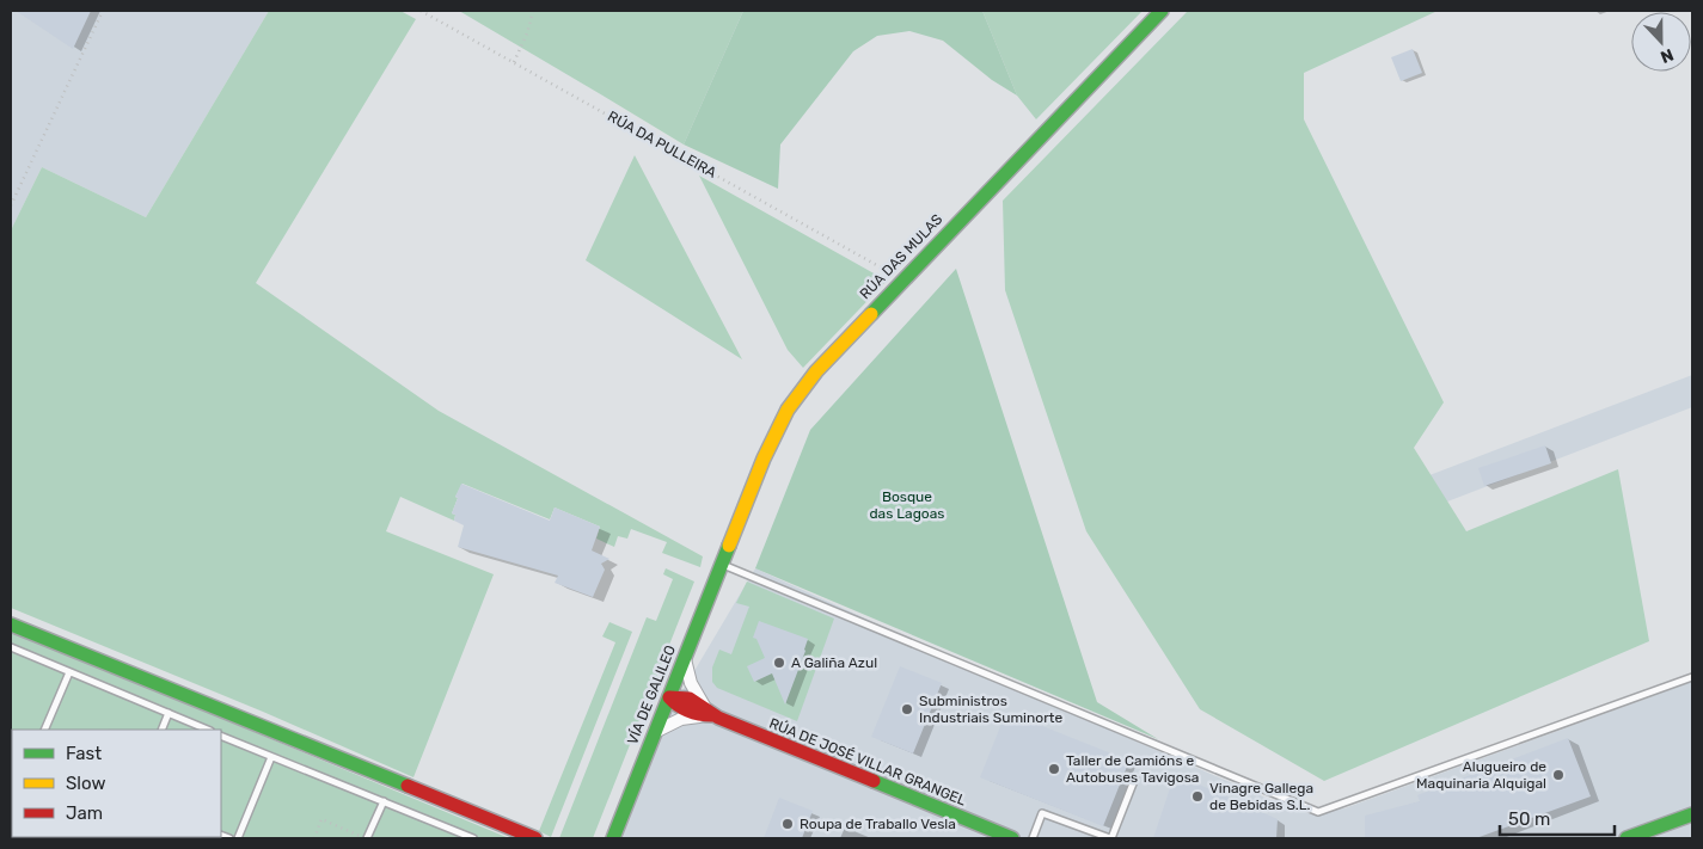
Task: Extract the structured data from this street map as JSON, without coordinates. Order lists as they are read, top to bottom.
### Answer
{
  "streets": {
    "street": ["RÚA DAS MULAS", "VÍA DE GALILEO", "RÚA DE JOSÉ VILLAR GRANGEL"],
    "path": ["RÚA DA PULLEIRA"]
  },
  "crossings": [
    ["RÚA DA PULLEIRA", "RÚA DAS MULAS"],
    ["RÚA DAS MULAS", "VÍA DE GALILEO"],
    ["VÍA DE GALILEO", "RÚA DE JOSÉ VILLAR GRANGEL"]
  ],
  "parks": ["Bosque das Lagoas"],
  "places": [
    "A Galiña Azul",
    "Subministros Industriais Suminorte",
    "Taller de Camións e Autobuses Tavigosa",
    "Alugueiro de Maquinaria Alquigal",
    "Vinagre Gallega de Bebidas S.L.",
    "Roupa de Traballo Vesla"
  ],
  "legend": ["Fast", "Slow", "Jam"],
  "scale_bar": "50 m",
  "north": "bottom"
}
